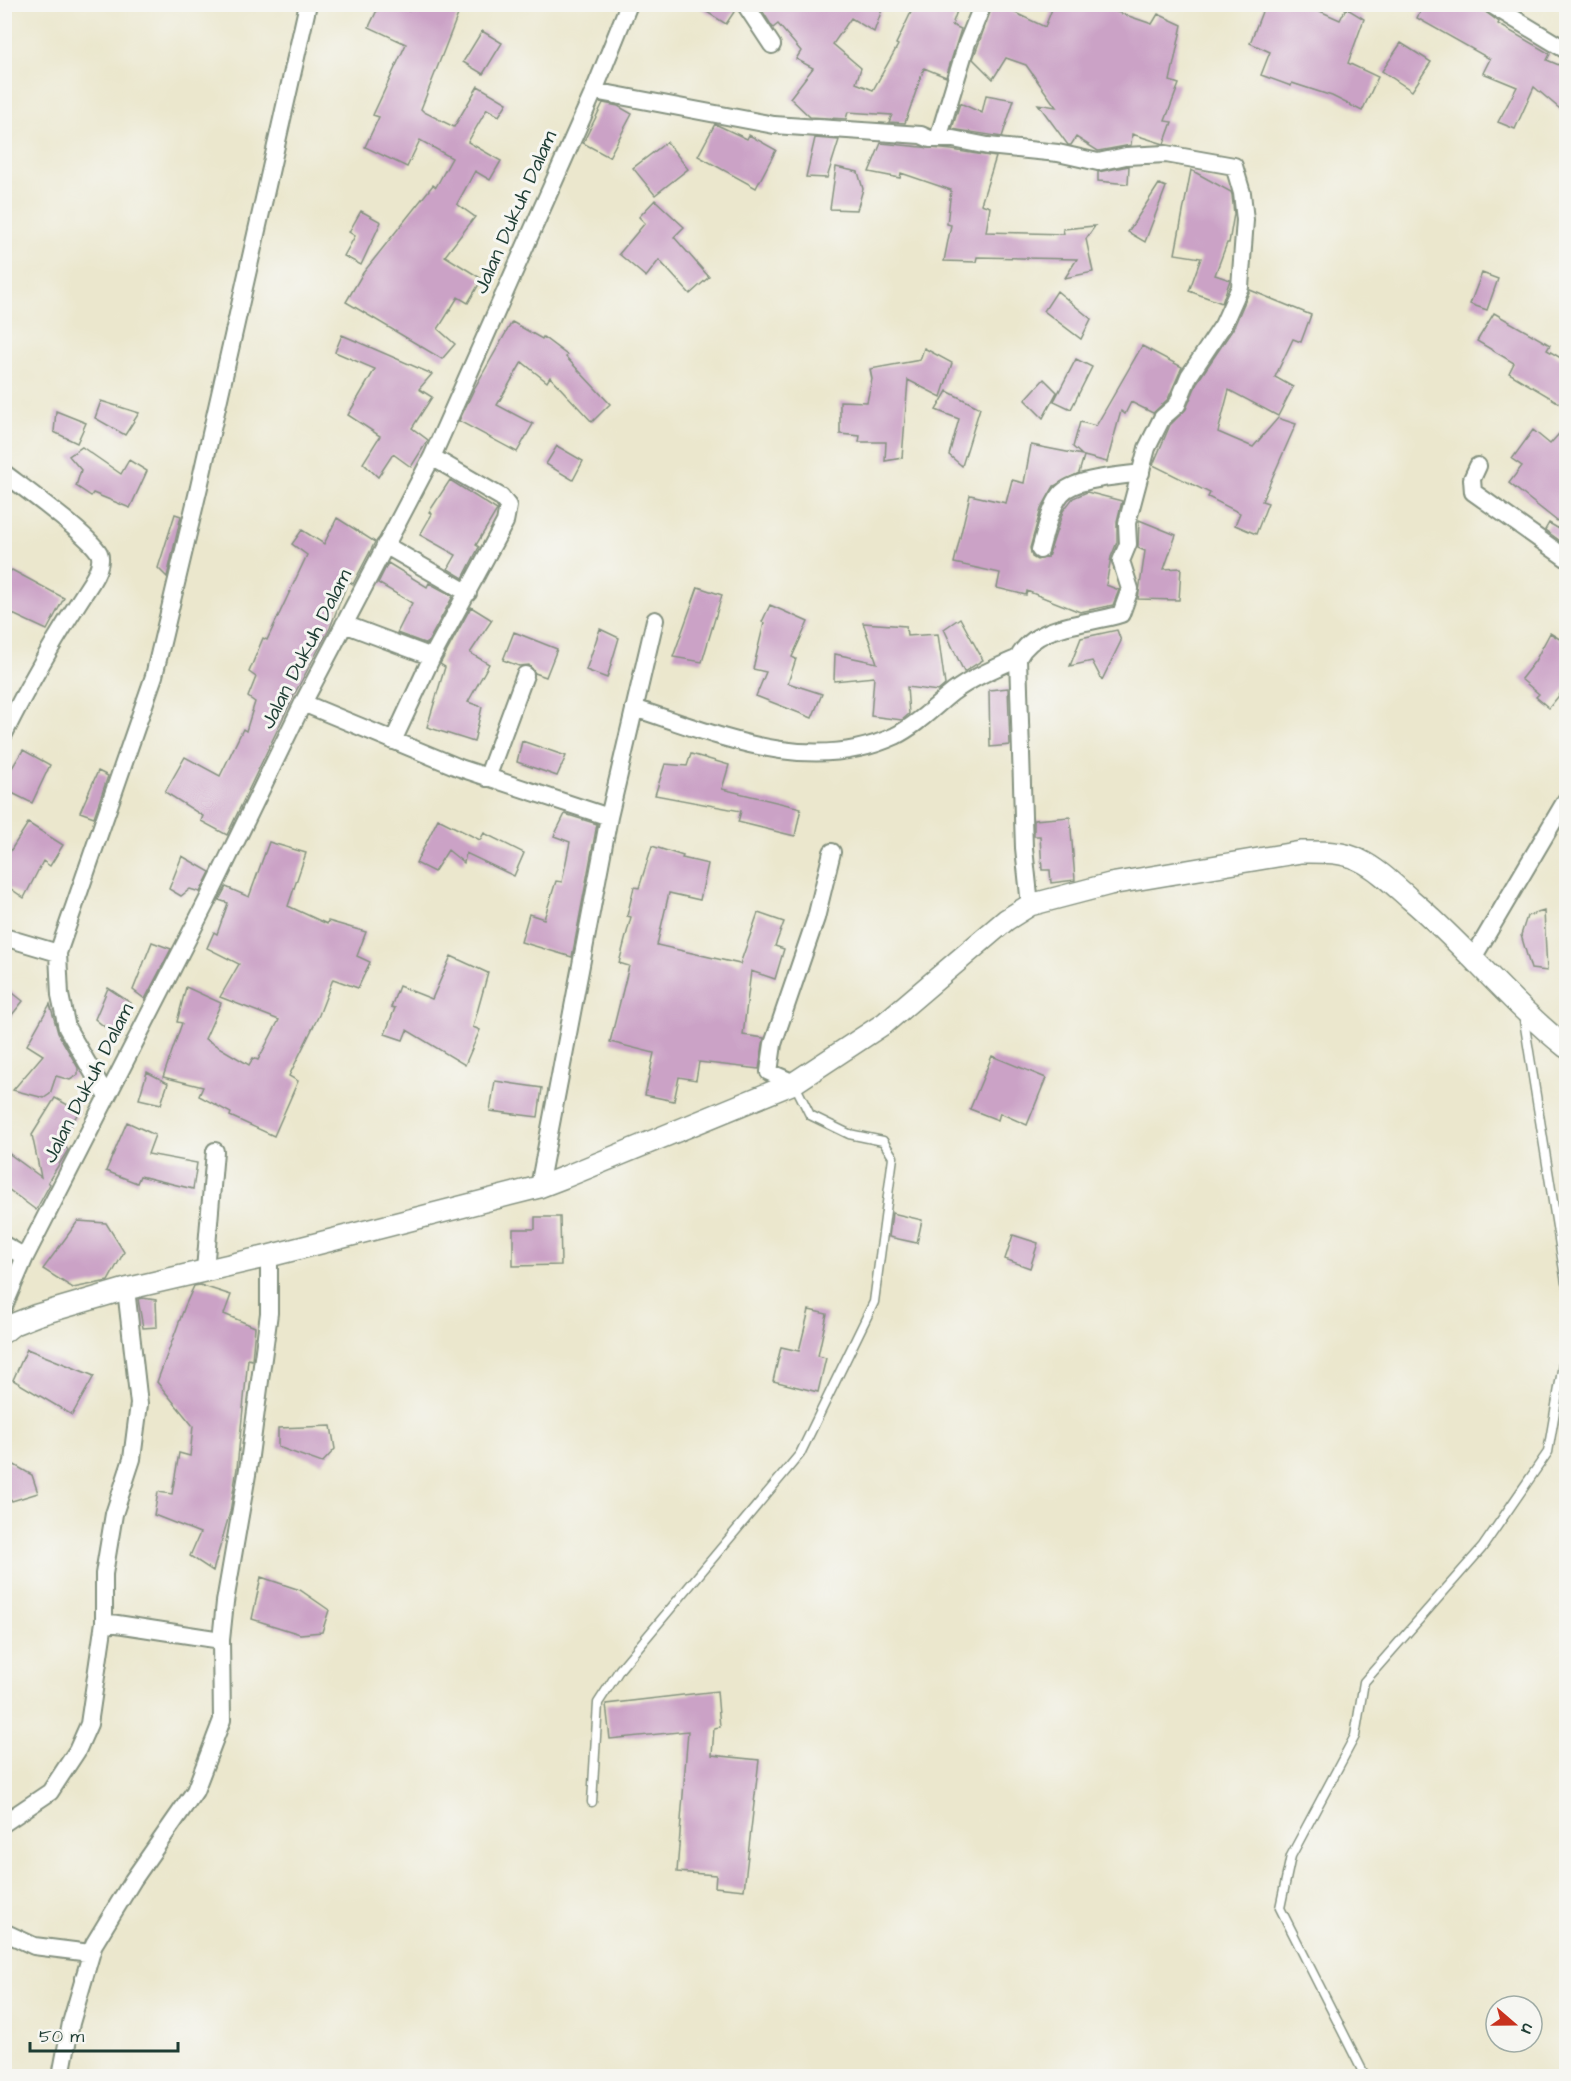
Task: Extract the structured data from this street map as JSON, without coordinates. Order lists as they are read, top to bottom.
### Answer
{
  "streets": {
    "street": ["Jalan Dukuh Dalam"]
  },
  "scale_bar": "50 m",
  "north": "right"
}
